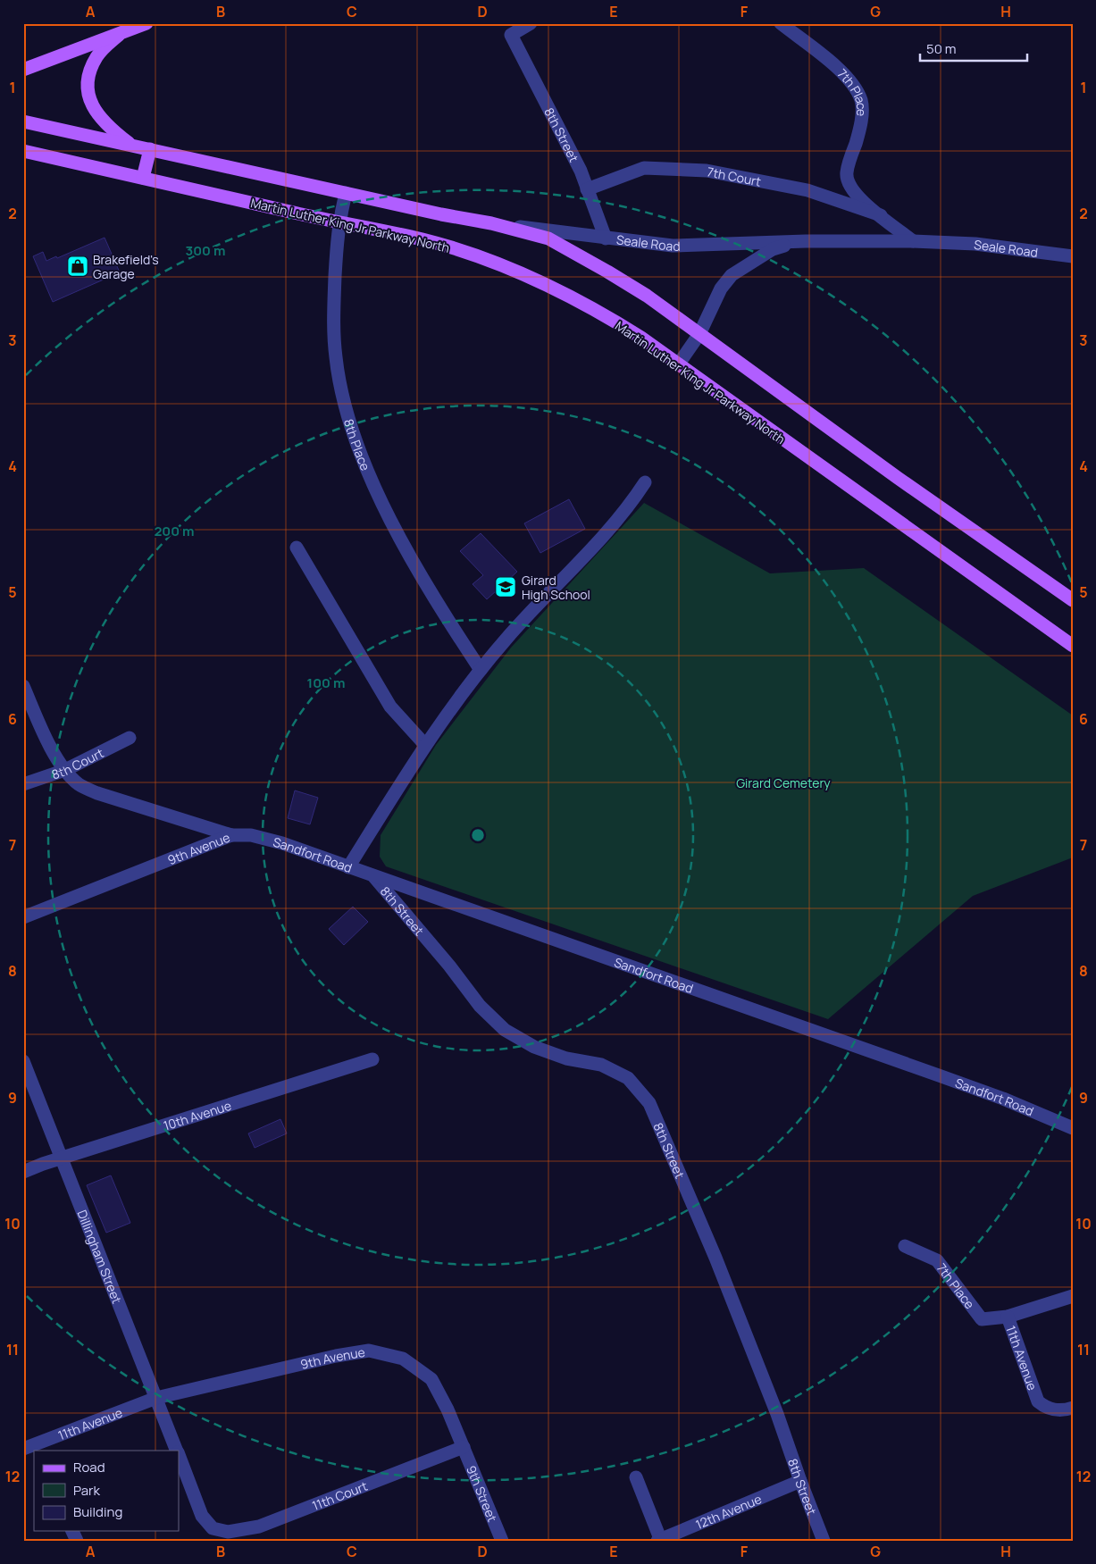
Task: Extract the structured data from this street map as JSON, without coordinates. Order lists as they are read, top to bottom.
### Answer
{
  "streets": {
    "main road": ["Martin Luther King Jr Parkway North"],
    "street": [
      "7th Place",
      "8th Street",
      "7th Court",
      "Seale Road",
      "8th Place",
      "8th Court",
      "9th Avenue",
      "Sandfort Road",
      "10th Avenue",
      "Dillingham Street",
      "11th Avenue",
      "9th Street",
      "11th Court",
      "12th Avenue"
    ]
  },
  "crossings": [
    ["7th Place", "7th Court"],
    ["7th Place", "Seale Road"],
    ["7th Place", "11th Avenue"],
    ["8th Street", "7th Court"],
    ["8th Street", "Seale Road"],
    ["8th Street", "Sandfort Road"],
    ["8th Street", "12th Avenue"],
    ["Martin Luther King Jr Parkway North", "Seale Road"],
    ["Martin Luther King Jr Parkway North", "8th Place"],
    ["8th Court", "9th Avenue"],
    ["9th Avenue", "Sandfort Road"],
    ["9th Avenue", "Dillingham Street"],
    ["9th Avenue", "11th Avenue"],
    ["9th Avenue", "9th Street"],
    ["9th Avenue", "11th Court"],
    ["10th Avenue", "Dillingham Street"],
    ["Dillingham Street", "11th Avenue"],
    ["Dillingham Street", "11th Court"],
    ["9th Street", "11th Court"]
  ],
  "parks": ["Girard Cemetery"],
  "places": {
    "shop": ["Brakefield's Garage"],
    "school or university": ["Girard High School"]
  },
  "legend": ["Road", "Park", "Building"],
  "scale_bar": "50 m",
  "grid": {
    "columns": [
      "A",
      "B",
      "C",
      "D",
      "E",
      "F",
      "G",
      "H"
    ],
    "rows": [
      "1",
      "2",
      "3",
      "4",
      "5",
      "6",
      "7",
      "8",
      "9",
      "10",
      "11",
      "12"
    ]
  },
  "rings": ["300 m", "200 m", "100 m"]
}
